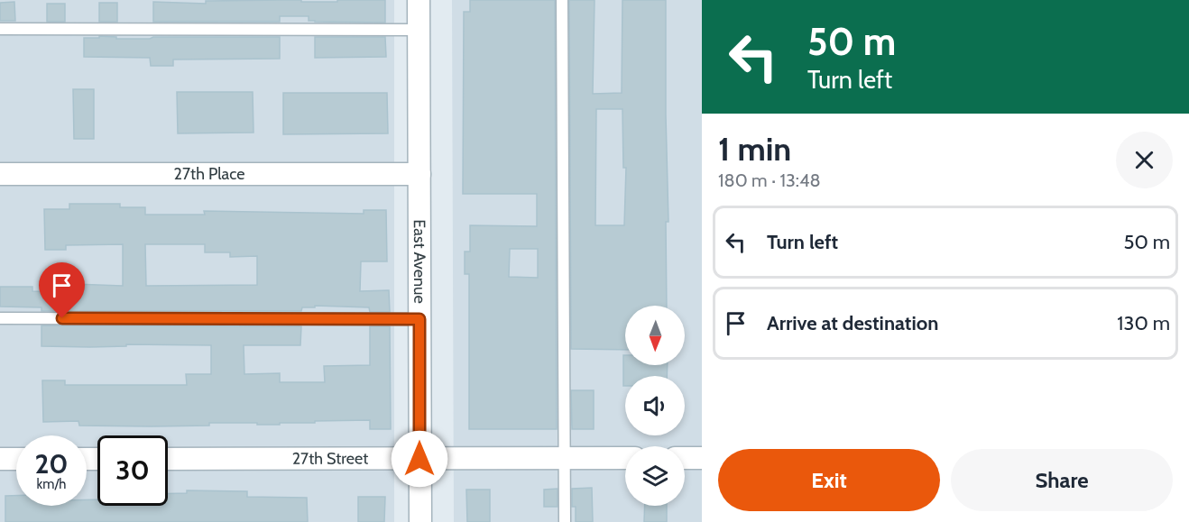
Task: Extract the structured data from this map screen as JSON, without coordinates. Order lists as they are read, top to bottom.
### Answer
{
  "streets": {
    "street": ["27th Place", "East Avenue", "27th Street"]
  },
  "crossings": [
    ["27th Place", "East Avenue"],
    ["East Avenue", "27th Street"]
  ],
  "north": "bottom",
  "page": {
    "turn": ["50 m", "Turn left"],
    "heading": ["1 min", "180 m · 13:48"],
    "list": [
      {
        "name": "Turn left",
        "value": "50 m"
      },
      {
        "name": "Arrive at destination",
        "value": "130 m"
      }
    ],
    "speed": "20 km/h",
    "limit": "30",
    "buttons": ["Exit", "Share"]
  }
}
